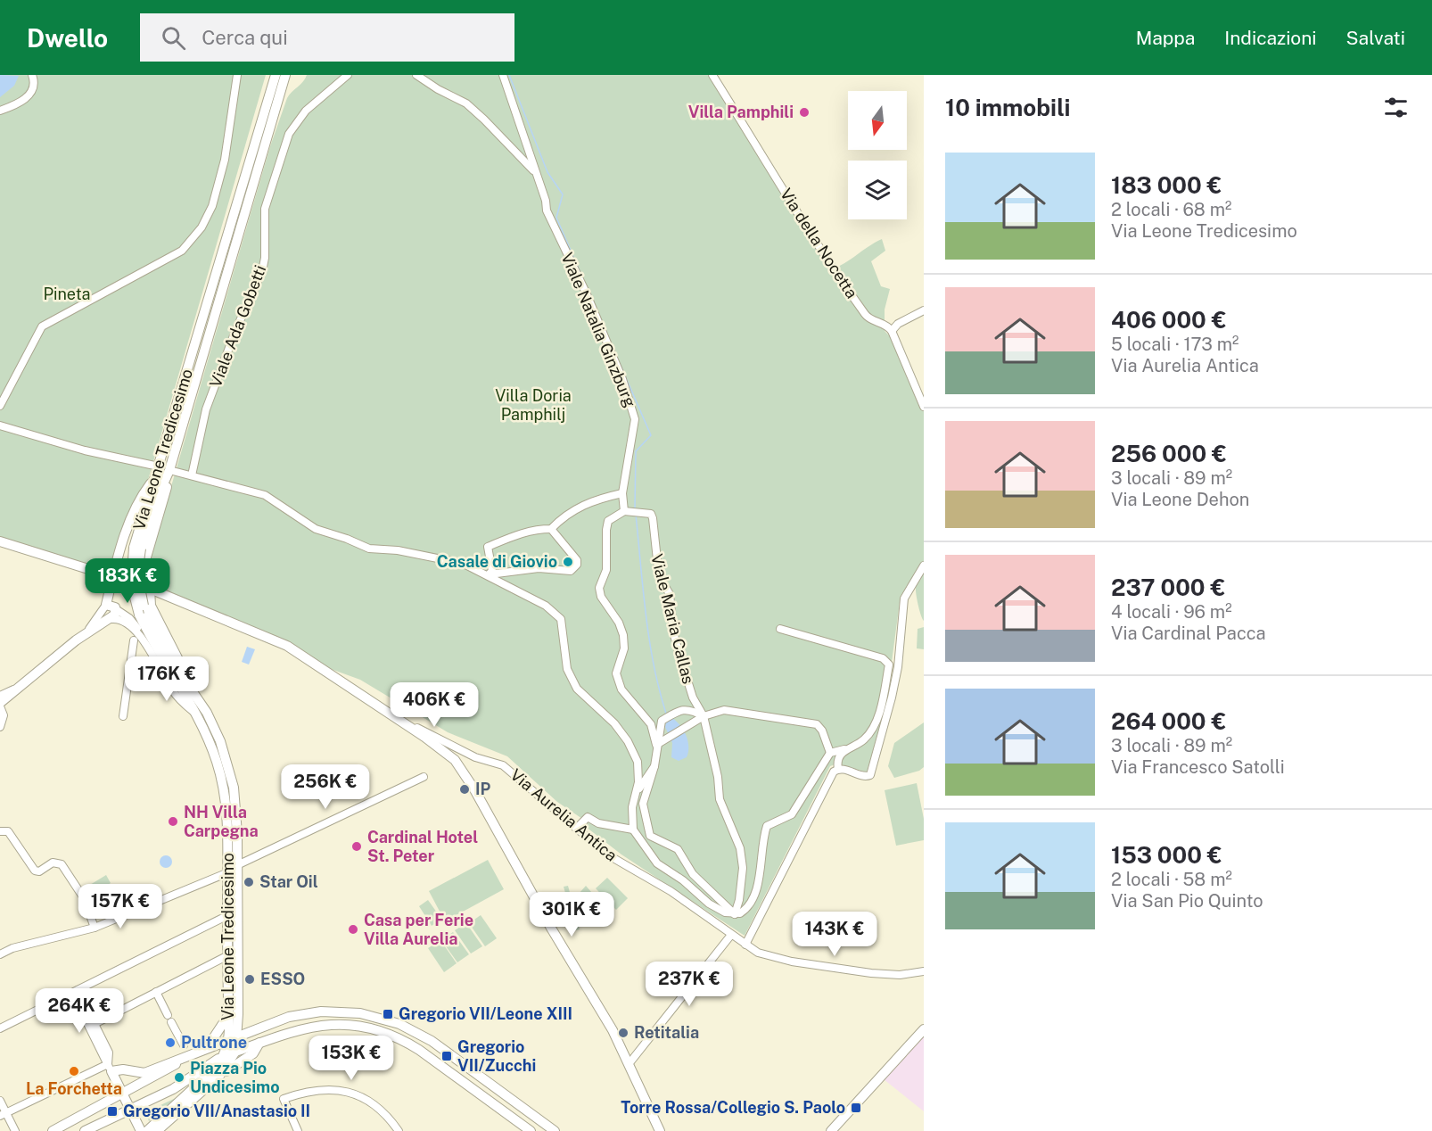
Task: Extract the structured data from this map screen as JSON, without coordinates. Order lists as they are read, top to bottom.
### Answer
{
  "streets": {
    "main road": ["Via Leone Tredicesimo", "Via Aurelia Antica"],
    "street": [
      "Via della Nocetta",
      "Viale Ada Gobetti",
      "Viale Natalia Ginzburg",
      "Viale Maria Callas"
    ]
  },
  "crossings": [
    ["Viale Natalia Ginzburg", "Viale Maria Callas"]
  ],
  "parks": ["Pineta", "Villa Doria Pamphilj"],
  "places": {
    "other": [
      "Villa Pamphili",
      "Casale di Giovio",
      "IP",
      "NH Villa Carpegna",
      "Cardinal Hotel St. Peter",
      "Star Oil",
      "Casa per Ferie Villa Aurelia",
      "ESSO",
      "Retitalia",
      "Pultrone",
      "La Forchetta",
      "Piazza Pio Undicesimo"
    ],
    "transit": [
      "Gregorio VII/Leone XIII",
      "Gregorio VII/Zucchi",
      "Torre Rossa/Collegio S. Paolo",
      "Gregorio VII/Anastasio II"
    ]
  },
  "north": "bottom",
  "page": {
    "header": "Dwello",
    "search": "Cerca qui",
    "nav": ["Mappa", "Indicazioni", "Salvati"],
    "heading": "10 immobili",
    "list": [
      {
        "name": "183 000 €",
        "note": "2 locali · 68 m² · Via Leone Tredicesimo"
      },
      {
        "name": "406 000 €",
        "note": "5 locali · 173 m² · Via Aurelia Antica"
      },
      {
        "name": "256 000 €",
        "note": "3 locali · 89 m² · Via Leone Dehon"
      },
      {
        "name": "237 000 €",
        "note": "4 locali · 96 m² · Via Cardinal Pacca"
      },
      {
        "name": "264 000 €",
        "note": "3 locali · 89 m² · Via Francesco Satolli"
      },
      {
        "name": "153 000 €",
        "note": "2 locali · 58 m² · Via San Pio Quinto"
      }
    ],
    "price": [
      "183K €",
      "176K €",
      "406K €",
      "256K €",
      "157K €",
      "301K €",
      "143K €",
      "237K €",
      "264K €",
      "153K €"
    ]
  }
}
